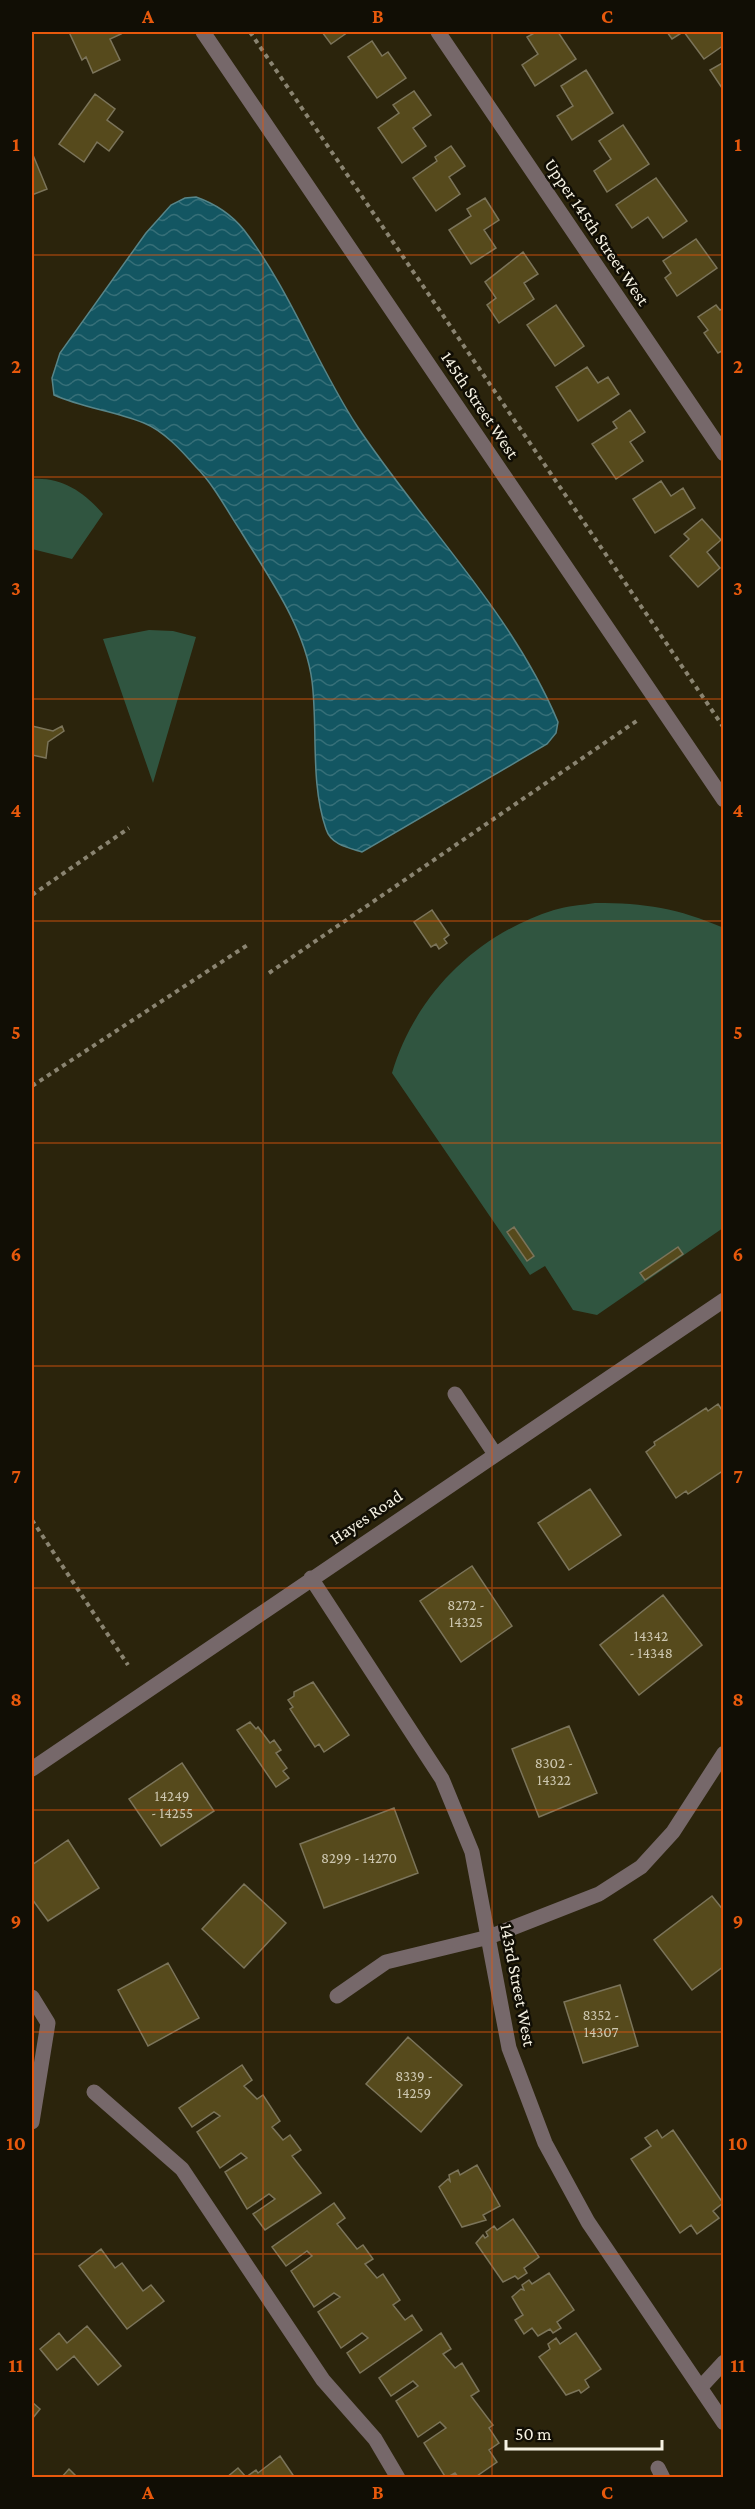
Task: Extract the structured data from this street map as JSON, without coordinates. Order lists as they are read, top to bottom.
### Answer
{
  "streets": {
    "street": [
      "Upper 145th Street West",
      "145th Street West",
      "Hayes Road",
      "143rd Street West"
    ]
  },
  "crossings": [
    ["Hayes Road", "143rd Street West"]
  ],
  "house_numbers": [
    "8272 - 14325",
    "14342 - 14348",
    "8302 - 14322",
    "14249 - 14255",
    "8299 - 14270",
    "8352 - 14307",
    "8339 - 14259"
  ],
  "scale_bar": "50 m",
  "grid": {
    "columns": ["A", "B", "C"],
    "rows": [
      "1",
      "2",
      "3",
      "4",
      "5",
      "6",
      "7",
      "8",
      "9",
      "10",
      "11"
    ]
  }
}
